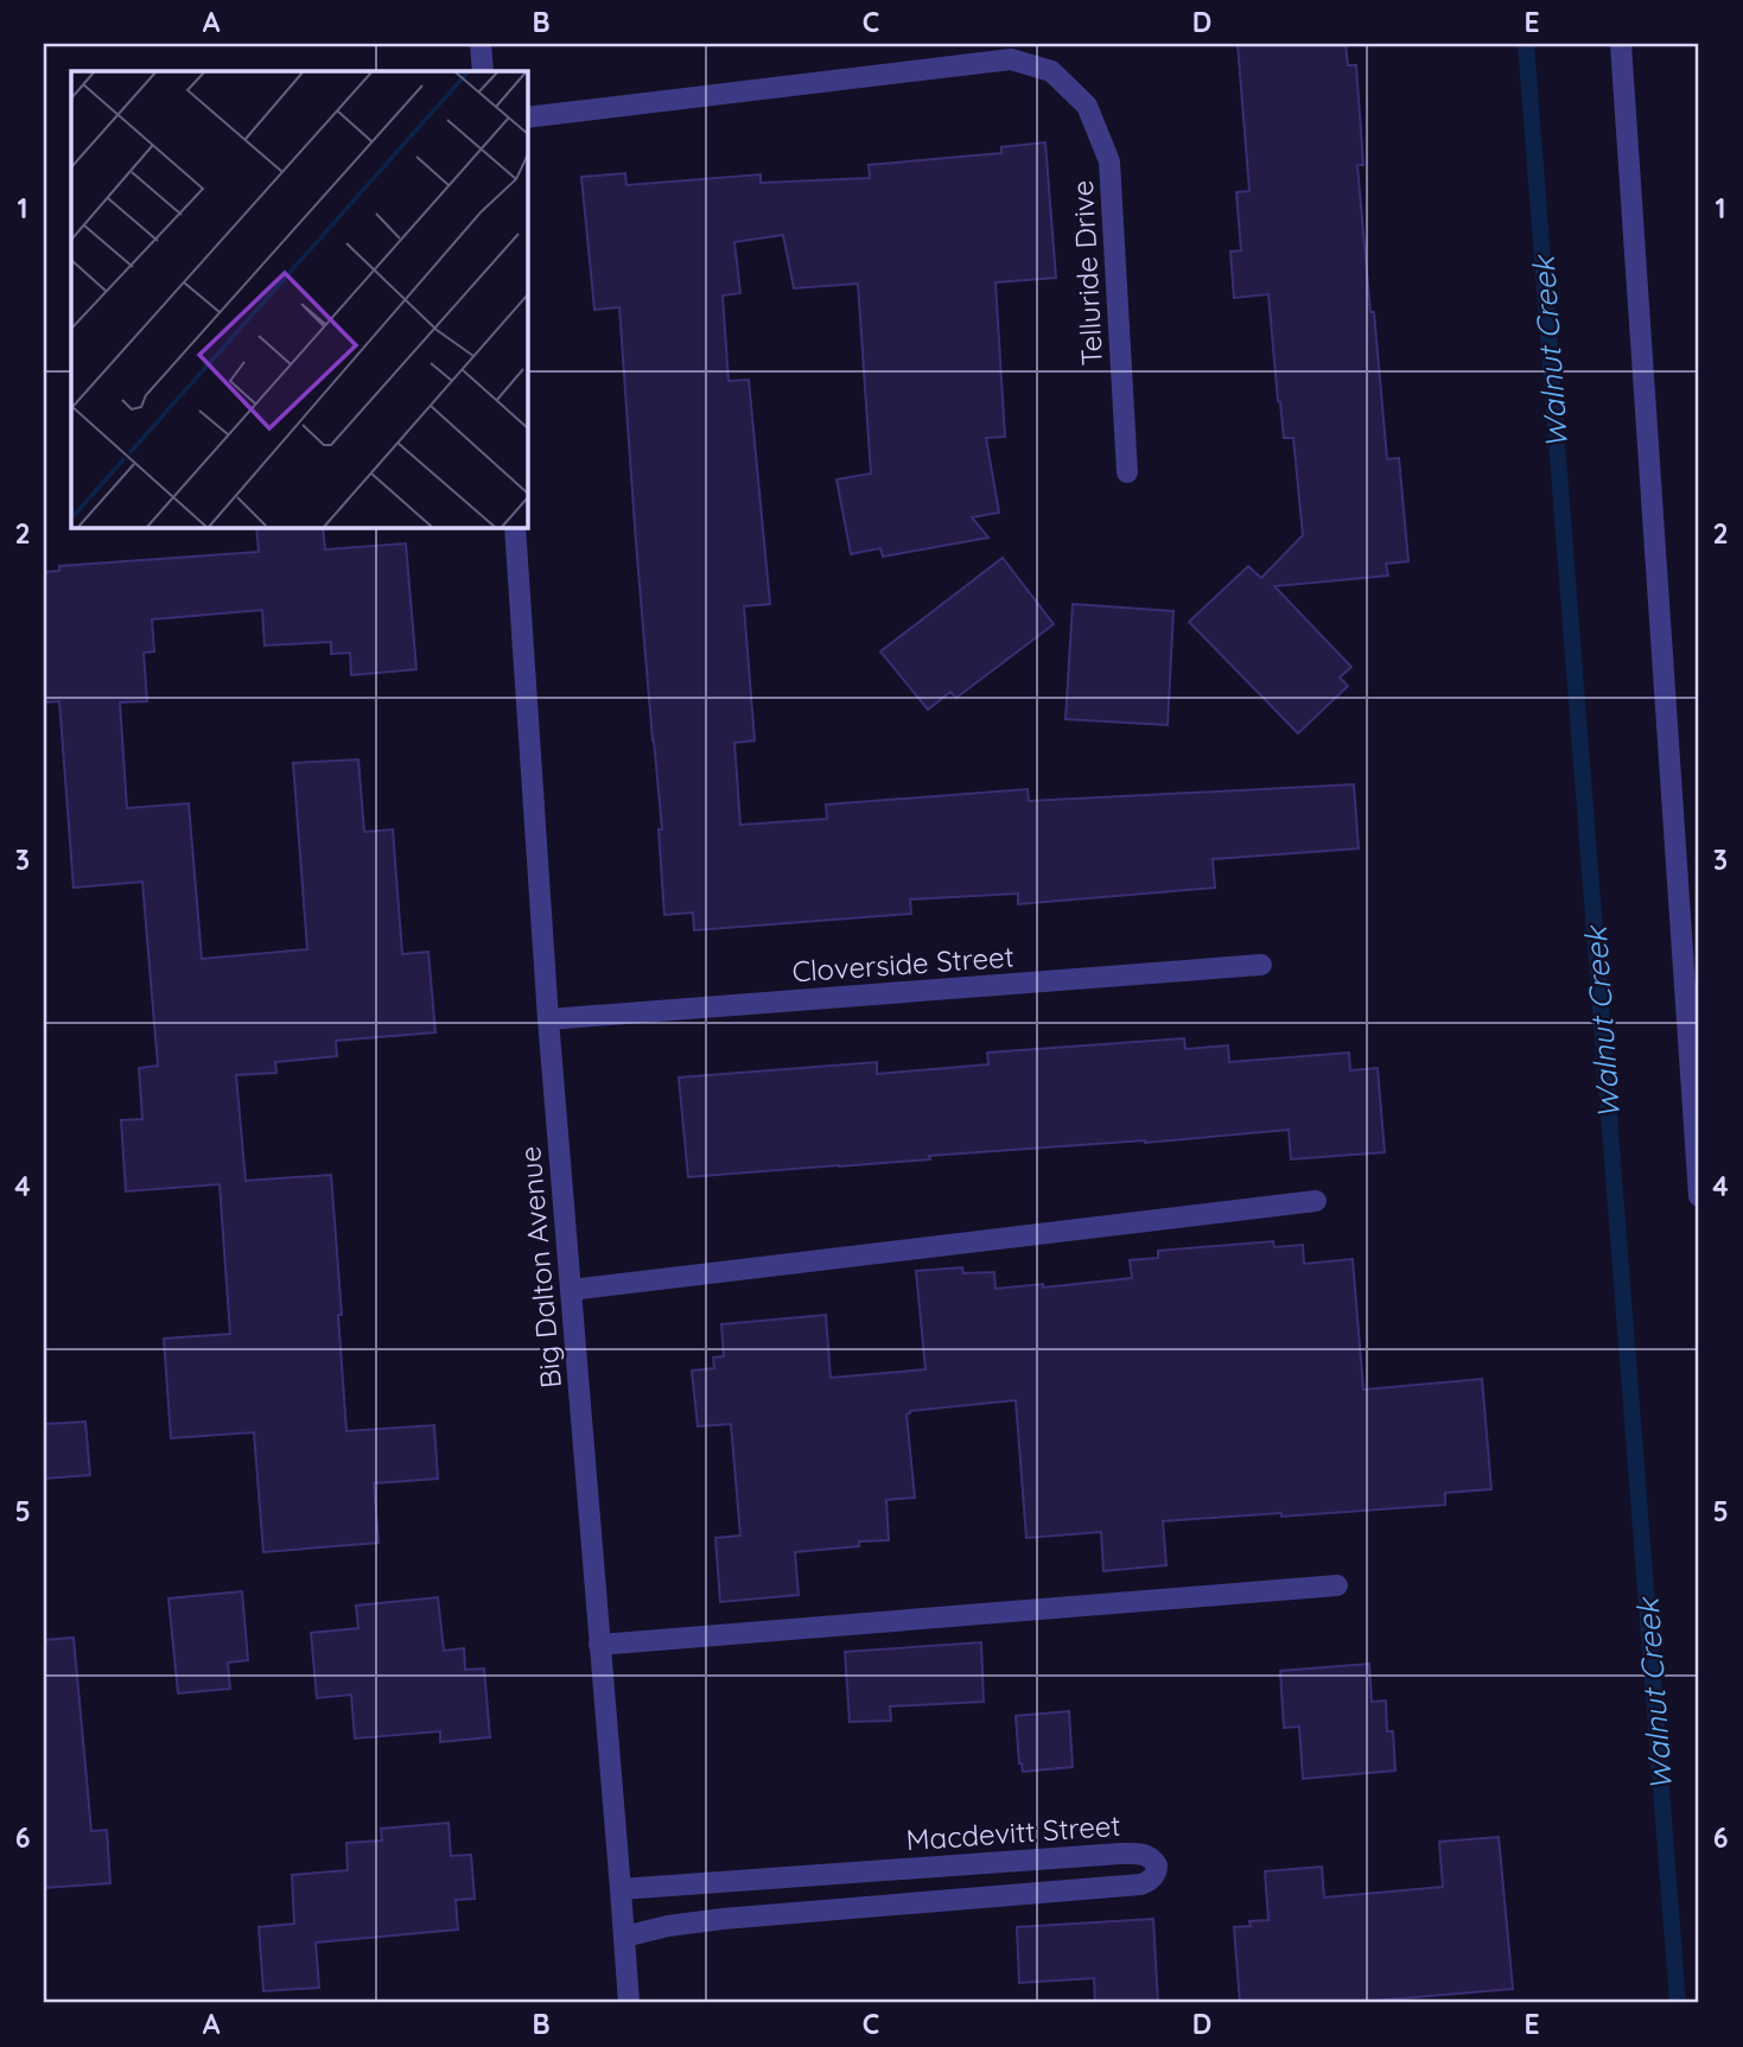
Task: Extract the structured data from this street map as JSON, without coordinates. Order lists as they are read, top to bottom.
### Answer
{
  "streets": {
    "street": [
      "Telluride Drive",
      "Cloverside Street",
      "Big Dalton Avenue",
      "Macdevitt Street"
    ]
  },
  "crossings": [
    ["Cloverside Street", "Big Dalton Avenue"],
    ["Big Dalton Avenue", "Macdevitt Street"]
  ],
  "water": ["Walnut Creek"],
  "grid": {
    "columns": [
      "A",
      "B",
      "C",
      "D",
      "E"
    ],
    "rows": [
      "1",
      "2",
      "3",
      "4",
      "5",
      "6"
    ]
  }
}
